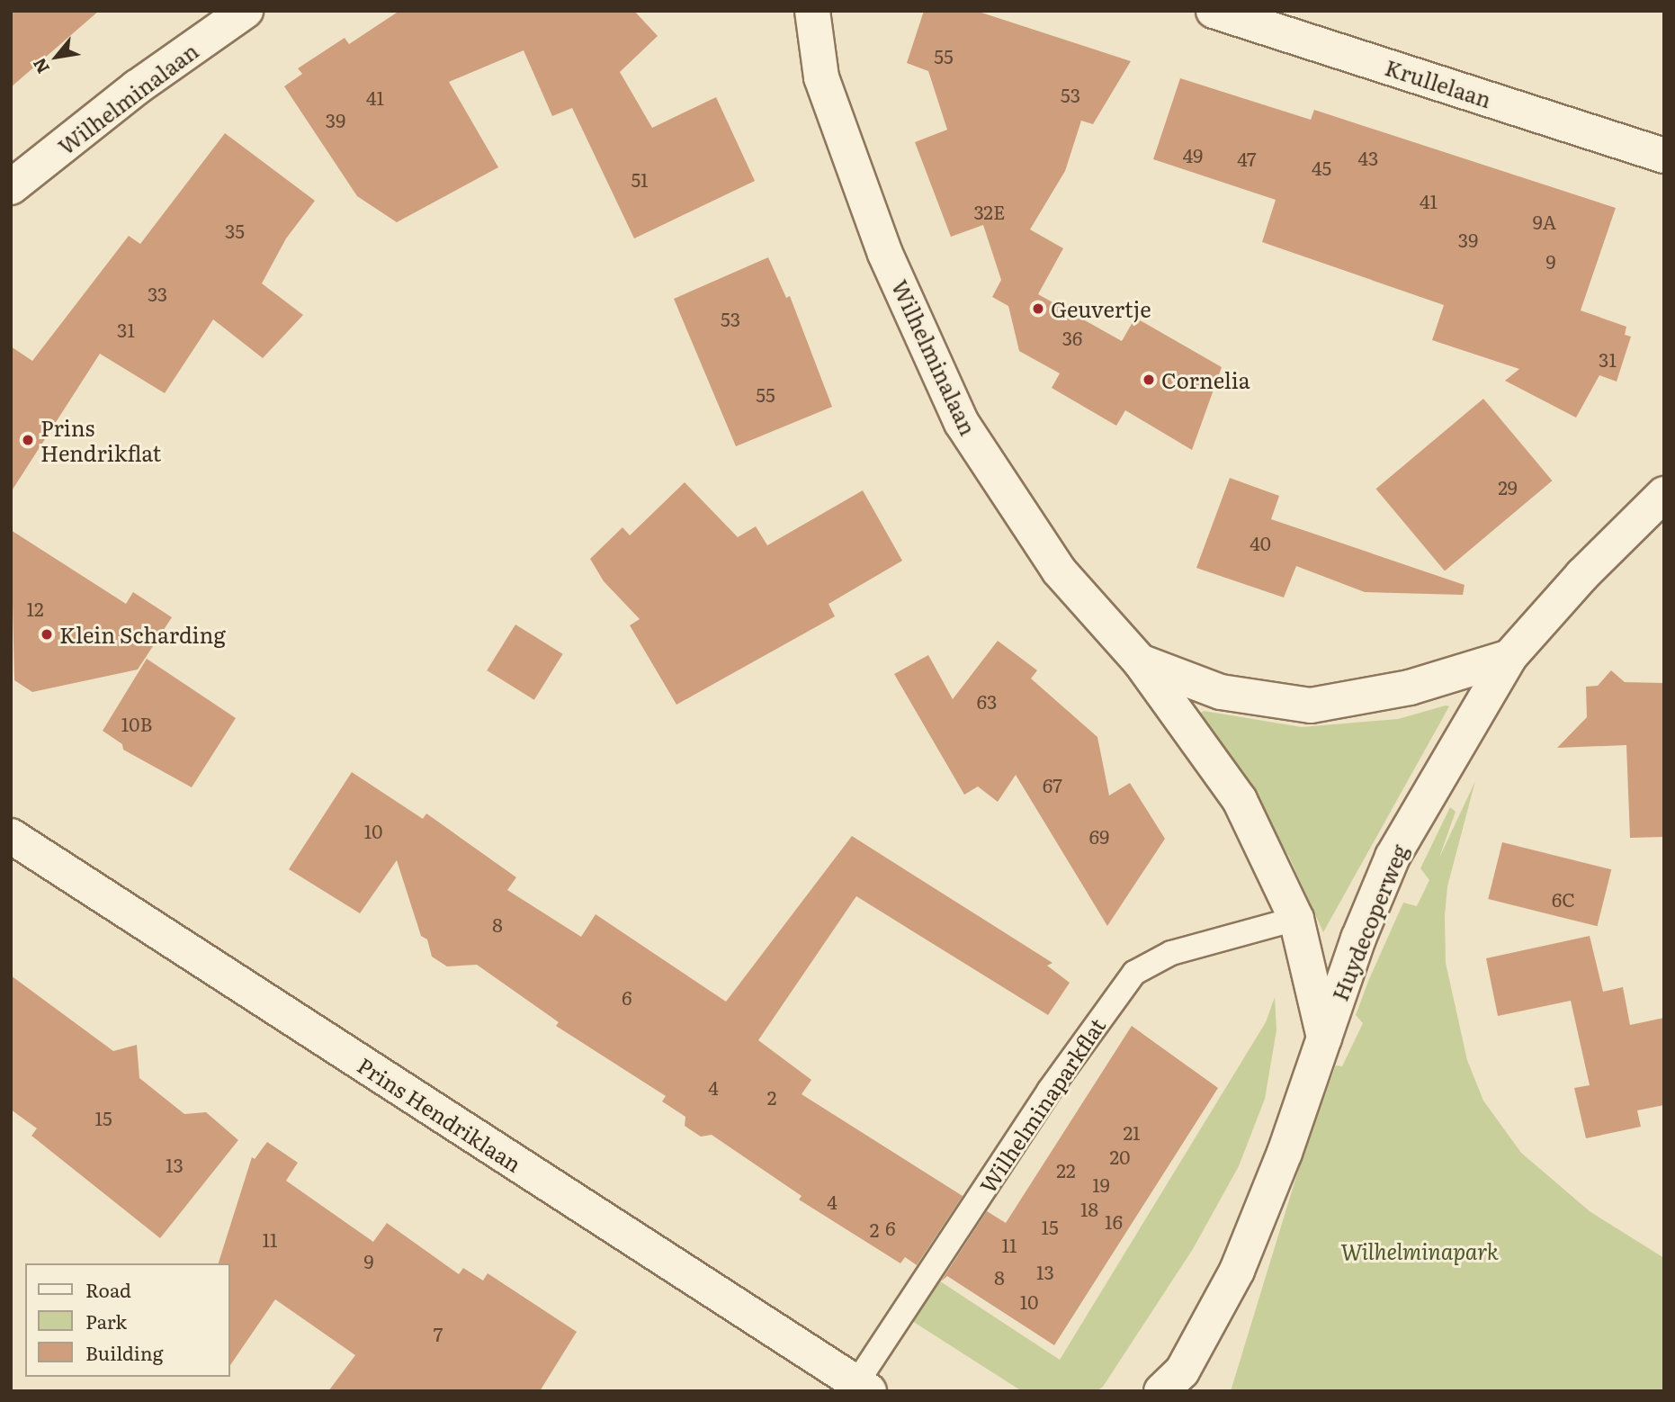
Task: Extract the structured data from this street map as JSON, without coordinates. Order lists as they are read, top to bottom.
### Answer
{
  "streets": {
    "street": [
      "Krullelaan",
      "Wilhelminalaan",
      "Huydecoperweg",
      "Prins Hendriklaan"
    ],
    "lane": ["Wilhelminaparkflat"]
  },
  "crossings": [
    ["Wilhelminalaan", "Huydecoperweg"],
    ["Wilhelminalaan", "Wilhelminaparkflat"],
    ["Wilhelminaparkflat", "Prins Hendriklaan"]
  ],
  "parks": ["Wilhelminapark"],
  "places": [
    "Geuvertje",
    "Cornelia",
    "Prins Hendrikflat",
    "Klein Scharding"
  ],
  "house_numbers": [
    "55",
    "53",
    "41",
    "39",
    "49",
    "43",
    "47",
    "45",
    "51",
    "41",
    "32E",
    "9A",
    "35",
    "39",
    "9",
    "33",
    "53",
    "31",
    "36",
    "31",
    "55",
    "29",
    "40",
    "12",
    "63",
    "10B",
    "67",
    "10",
    "69",
    "6C",
    "8",
    "6",
    "4",
    "2",
    "15",
    "21",
    "20",
    "13",
    "22",
    "19",
    "4",
    "18",
    "16",
    "15",
    "6",
    "2",
    "11",
    "11",
    "9",
    "13",
    "8",
    "10",
    "7"
  ],
  "legend": ["Road", "Park", "Building"],
  "north": "bottom left"
}
